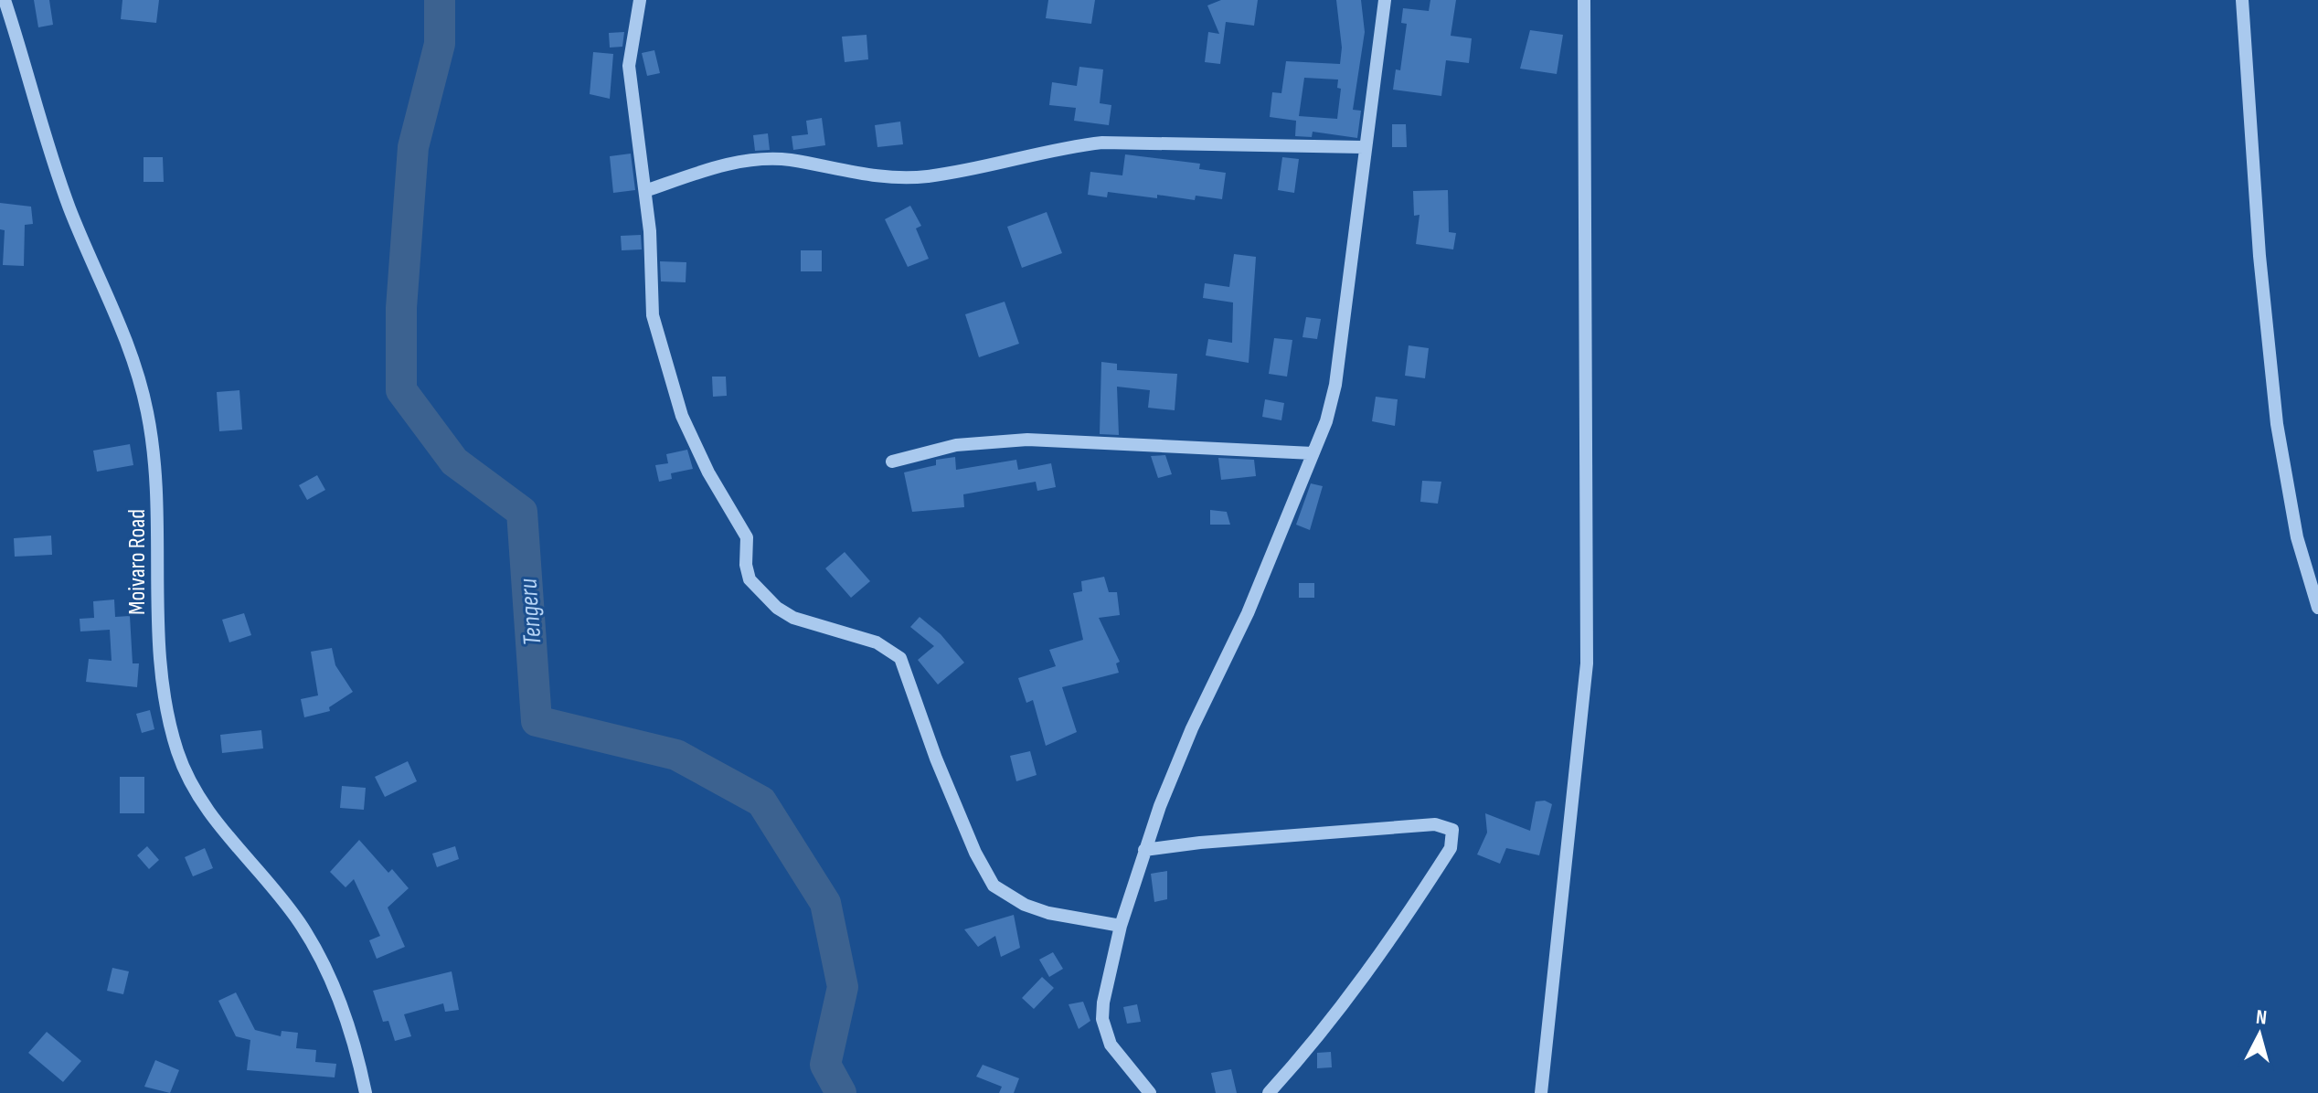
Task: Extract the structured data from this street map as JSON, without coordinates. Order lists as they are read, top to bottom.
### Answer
{
  "streets": {
    "street": ["Moivaro Road"]
  },
  "water": ["Tengeru"],
  "north": "top"
}
